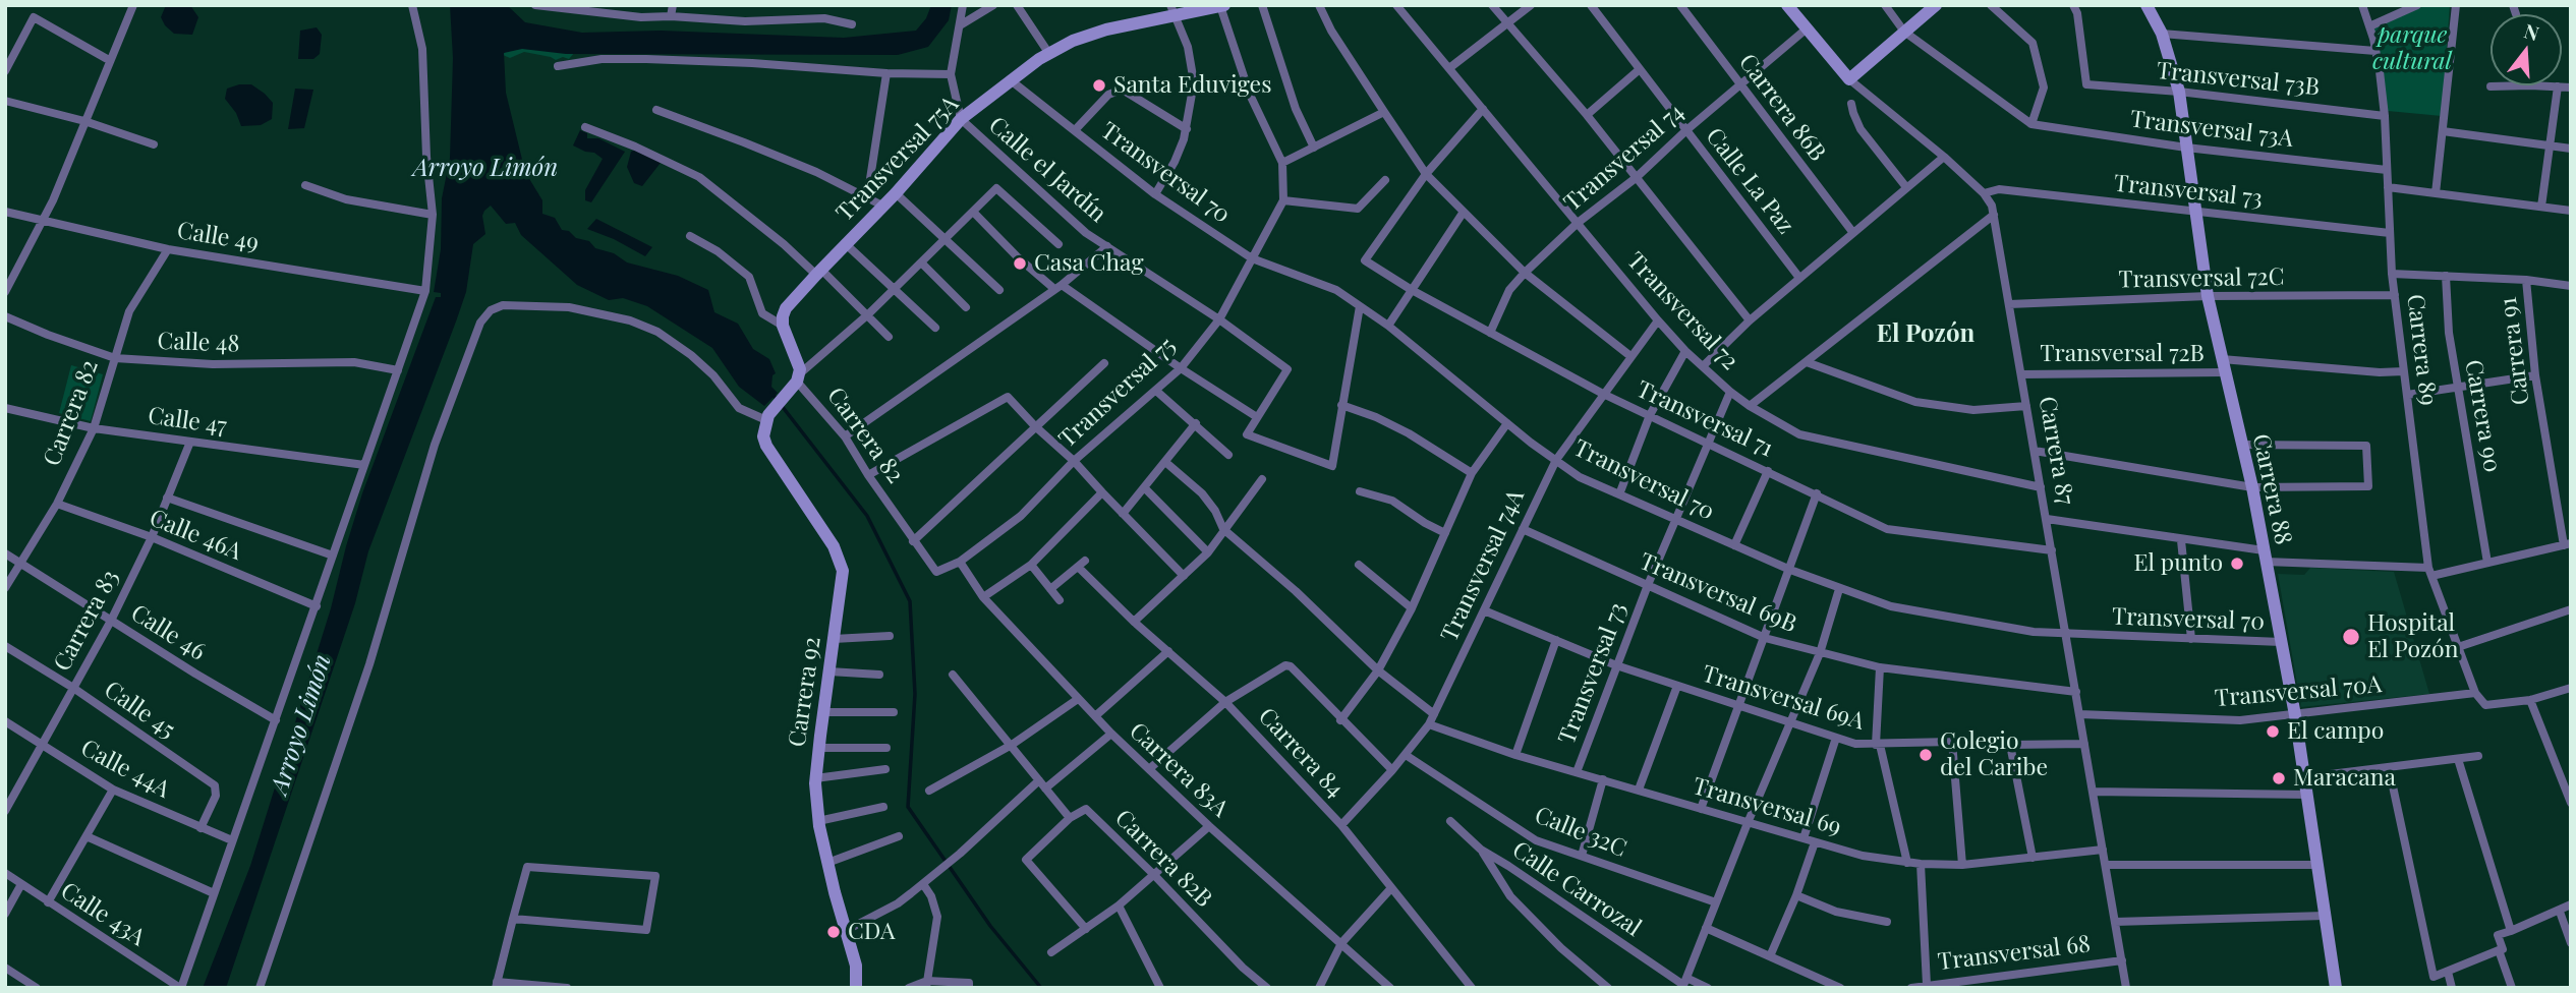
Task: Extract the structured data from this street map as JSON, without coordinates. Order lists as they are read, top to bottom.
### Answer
{
  "streets": {
    "street": [
      "Transversal 73B",
      "Carrera 86B",
      "Transversal 73A",
      "Transversal 74",
      "Transversal 75A",
      "Calle el Jardín",
      "Transversal 70",
      "Calle La Paz",
      "Transversal 73",
      "Calle 49",
      "Transversal 72C",
      "Transversal 72",
      "Calle 48",
      "Carrera 89",
      "Carrera 91",
      "Transversal 72B",
      "Transversal 75",
      "Carrera 82",
      "Carrera 90",
      "Transversal 71",
      "Calle 47",
      "Carrera 87",
      "Carrera 88",
      "Calle 46A",
      "Transversal 74A",
      "Transversal 69B",
      "Carrera 83",
      "Calle 46",
      "Carrera 92",
      "Transversal 70A",
      "Transversal 69A",
      "Calle 45",
      "Carrera 84",
      "Calle 44A",
      "Carrera 83A",
      "Transversal 69",
      "Calle 32C",
      "Carrera 82B",
      "Calle Carrozal",
      "Calle 43A",
      "Transversal 68"
    ]
  },
  "crossings": [
    ["Transversal 73B", "Carrera 89"],
    ["Transversal 73B", "Carrera 88"],
    ["Carrera 86B", "Transversal 74"],
    ["Transversal 73A", "Carrera 89"],
    ["Transversal 73A", "Carrera 88"],
    ["Transversal 74", "Calle La Paz"],
    ["Transversal 74", "Transversal 72"],
    ["Transversal 74", "Transversal 71"],
    ["Transversal 74", "Carrera 87"],
    ["Transversal 75A", "Calle el Jardín"],
    ["Transversal 75A", "Transversal 70"],
    ["Transversal 75A", "Carrera 82"],
    ["Calle el Jardín", "Transversal 75"],
    ["Transversal 70", "Transversal 73"],
    ["Transversal 70", "Transversal 75"],
    ["Transversal 70", "Carrera 87"],
    ["Transversal 70", "Carrera 88"],
    ["Transversal 70", "Transversal 74A"],
    ["Transversal 73", "Transversal 72"],
    ["Transversal 73", "Carrera 89"],
    ["Transversal 73", "Transversal 71"],
    ["Transversal 73", "Carrera 87"],
    ["Transversal 73", "Carrera 88"],
    ["Transversal 73", "Transversal 69B"],
    ["Transversal 73", "Transversal 69A"],
    ["Transversal 73", "Transversal 69"],
    ["Calle 49", "Carrera 82"],
    ["Transversal 72C", "Carrera 89"],
    ["Transversal 72C", "Carrera 87"],
    ["Transversal 72C", "Carrera 88"],
    ["Transversal 72", "Carrera 87"],
    ["Transversal 72", "Transversal 74A"],
    ["Calle 48", "Carrera 82"],
    ["Carrera 89", "Transversal 72B"],
    ["Carrera 89", "Transversal 70A"],
    ["Transversal 72B", "Carrera 87"],
    ["Transversal 72B", "Carrera 88"],
    ["Transversal 75", "Carrera 82"],
    ["Transversal 75", "Carrera 83A"],
    ["Carrera 82", "Calle 47"],
    ["Carrera 82", "Calle 46A"],
    ["Carrera 82", "Calle 46"],
    ["Transversal 71", "Carrera 87"],
    ["Transversal 71", "Transversal 74A"],
    ["Calle 47", "Carrera 83"],
    ["Carrera 87", "Transversal 69B"],
    ["Carrera 87", "Transversal 70A"],
    ["Carrera 87", "Transversal 69A"],
    ["Carrera 87", "Transversal 69"],
    ["Carrera 87", "Transversal 68"],
    ["Carrera 88", "Transversal 70A"],
    ["Calle 46A", "Carrera 83"],
    ["Transversal 74A", "Transversal 69B"],
    ["Transversal 74A", "Transversal 69A"],
    ["Transversal 74A", "Carrera 84"],
    ["Transversal 74A", "Transversal 69"],
    ["Transversal 74A", "Calle 32C"],
    ["Carrera 83", "Calle 46"],
    ["Carrera 83", "Calle 45"],
    ["Carrera 83", "Calle 44A"],
    ["Calle 45", "Calle 44A"]
  ],
  "districts": ["El Pozón"],
  "water": ["Arroyo Limón"],
  "parks": ["parque cultural"],
  "places": [
    "Santa Eduviges",
    "Casa Chag",
    "El punto",
    "Hospital El Pozón",
    "El campo",
    "Colegio del Caribe",
    "Maracana",
    "CDA"
  ],
  "north": "top"
}
